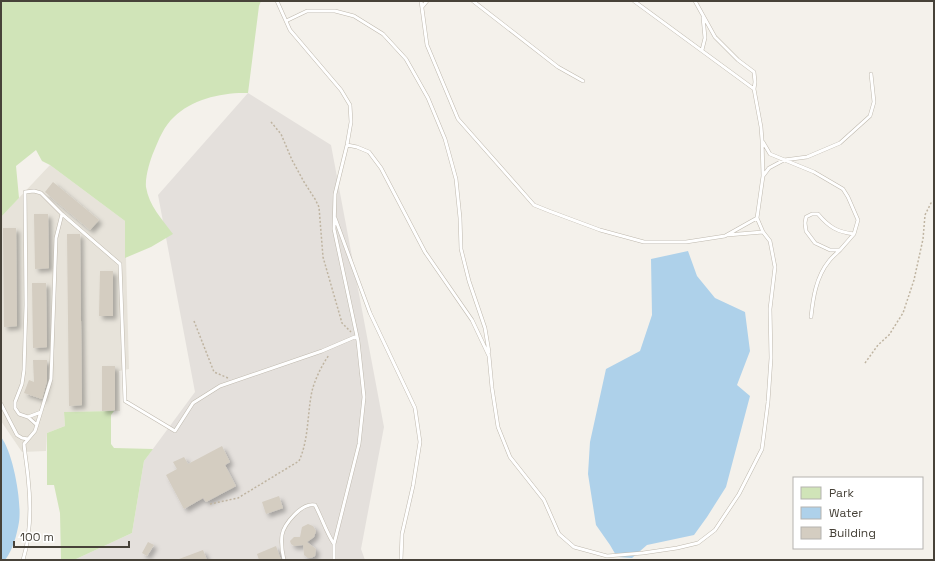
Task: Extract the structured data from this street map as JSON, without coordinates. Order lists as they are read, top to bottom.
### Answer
{
  "legend": ["Park", "Water", "Building"],
  "scale_bar": "100 m"
}
